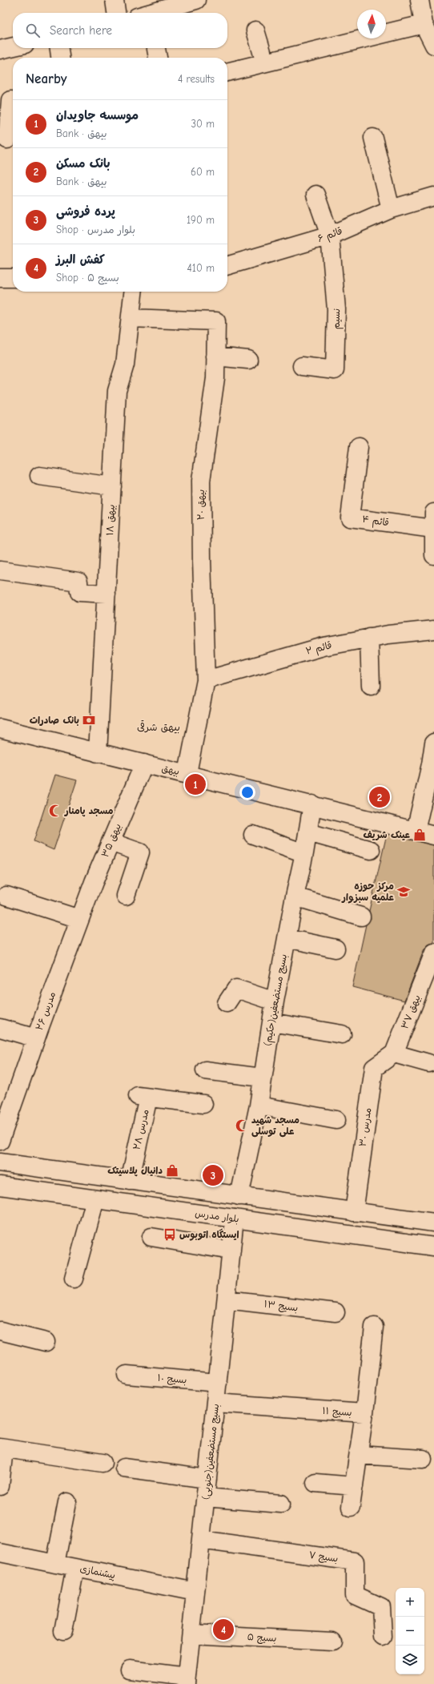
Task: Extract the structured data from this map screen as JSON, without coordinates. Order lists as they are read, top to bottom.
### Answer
{
  "streets": {
    "street": [
      "قائم ۶",
      "نسیم",
      "بیهق ۲۰",
      "بیهق ۱۸",
      "قائم ۴",
      "قائم ۲",
      "بیهق",
      "بیهق ۳۵",
      "بسیج مستضعفین(حکیم)",
      "مدرس ۲۶",
      "بیهق ۳۷",
      "مدرس ۳۰",
      "مدرس ۲۸",
      "بلوار مدرس",
      "بسیج ۱۳",
      "بسیج ۱۰",
      "بسیج ۱۱",
      "بسیج مستضعفین(جنوبی)",
      "بسیج ۷",
      "پیشنمازی",
      "بسیج ۵"
    ]
  },
  "crossings": [
    ["قائم ۶", "نسیم"],
    ["بیهق ۲۰", "بیهق ۱۸"],
    ["بیهق ۲۰", "قائم ۲"],
    ["بیهق ۲۰", "بیهق"],
    ["بیهق ۱۸", "بیهق"],
    ["بیهق", "بیهق ۳۵"],
    ["بیهق", "بسیج مستضعفین(حکیم)"],
    ["بیهق ۳۵", "مدرس ۲۶"],
    ["بیهق ۳۷", "مدرس ۳۰"],
    ["بلوار مدرس", "بسیج مستضعفین(جنوبی)"],
    ["بسیج ۱۳", "بسیج مستضعفین(جنوبی)"],
    ["بسیج ۱۰", "بسیج مستضعفین(جنوبی)"],
    ["بسیج ۱۱", "بسیج مستضعفین(جنوبی)"],
    ["بسیج مستضعفین(جنوبی)", "بسیج ۷"],
    ["بسیج مستضعفین(جنوبی)", "پیشنمازی"],
    ["بسیج مستضعفین(جنوبی)", "بسیج ۵"]
  ],
  "districts": ["بیهق شرقی"],
  "places": {
    "bank": ["بانک صادرات"],
    "mosque": ["مسجد پامنار", "مسجد شهید علی توسلی"],
    "shop": ["عینک شریف", "دانیال پلاسیتک"],
    "school or university": ["مرکز حوزه علمیه سبزوار"],
    "bus stop": ["ایستگاه اتوبوس"]
  },
  "north": "top",
  "page": {
    "search": "Search here",
    "heading": ["Nearby", "4 results"],
    "list": [
      {
        "mark": "1",
        "name": "موسسه جاویدان",
        "note": "Bank · بیهق",
        "value": "30 m"
      },
      {
        "mark": "2",
        "name": "بانک مسکن",
        "note": "Bank · بیهق",
        "value": "60 m"
      },
      {
        "mark": "3",
        "name": "پرده فروشی",
        "note": "Shop · بلوار مدرس",
        "value": "190 m"
      },
      {
        "mark": "4",
        "name": "کفش البرز",
        "note": "Shop · بسیج ۵",
        "value": "410 m"
      }
    ],
    "pins": [
      "1",
      "2",
      "3",
      "4"
    ],
    "map_buttons": ["+", "−"]
  }
}
